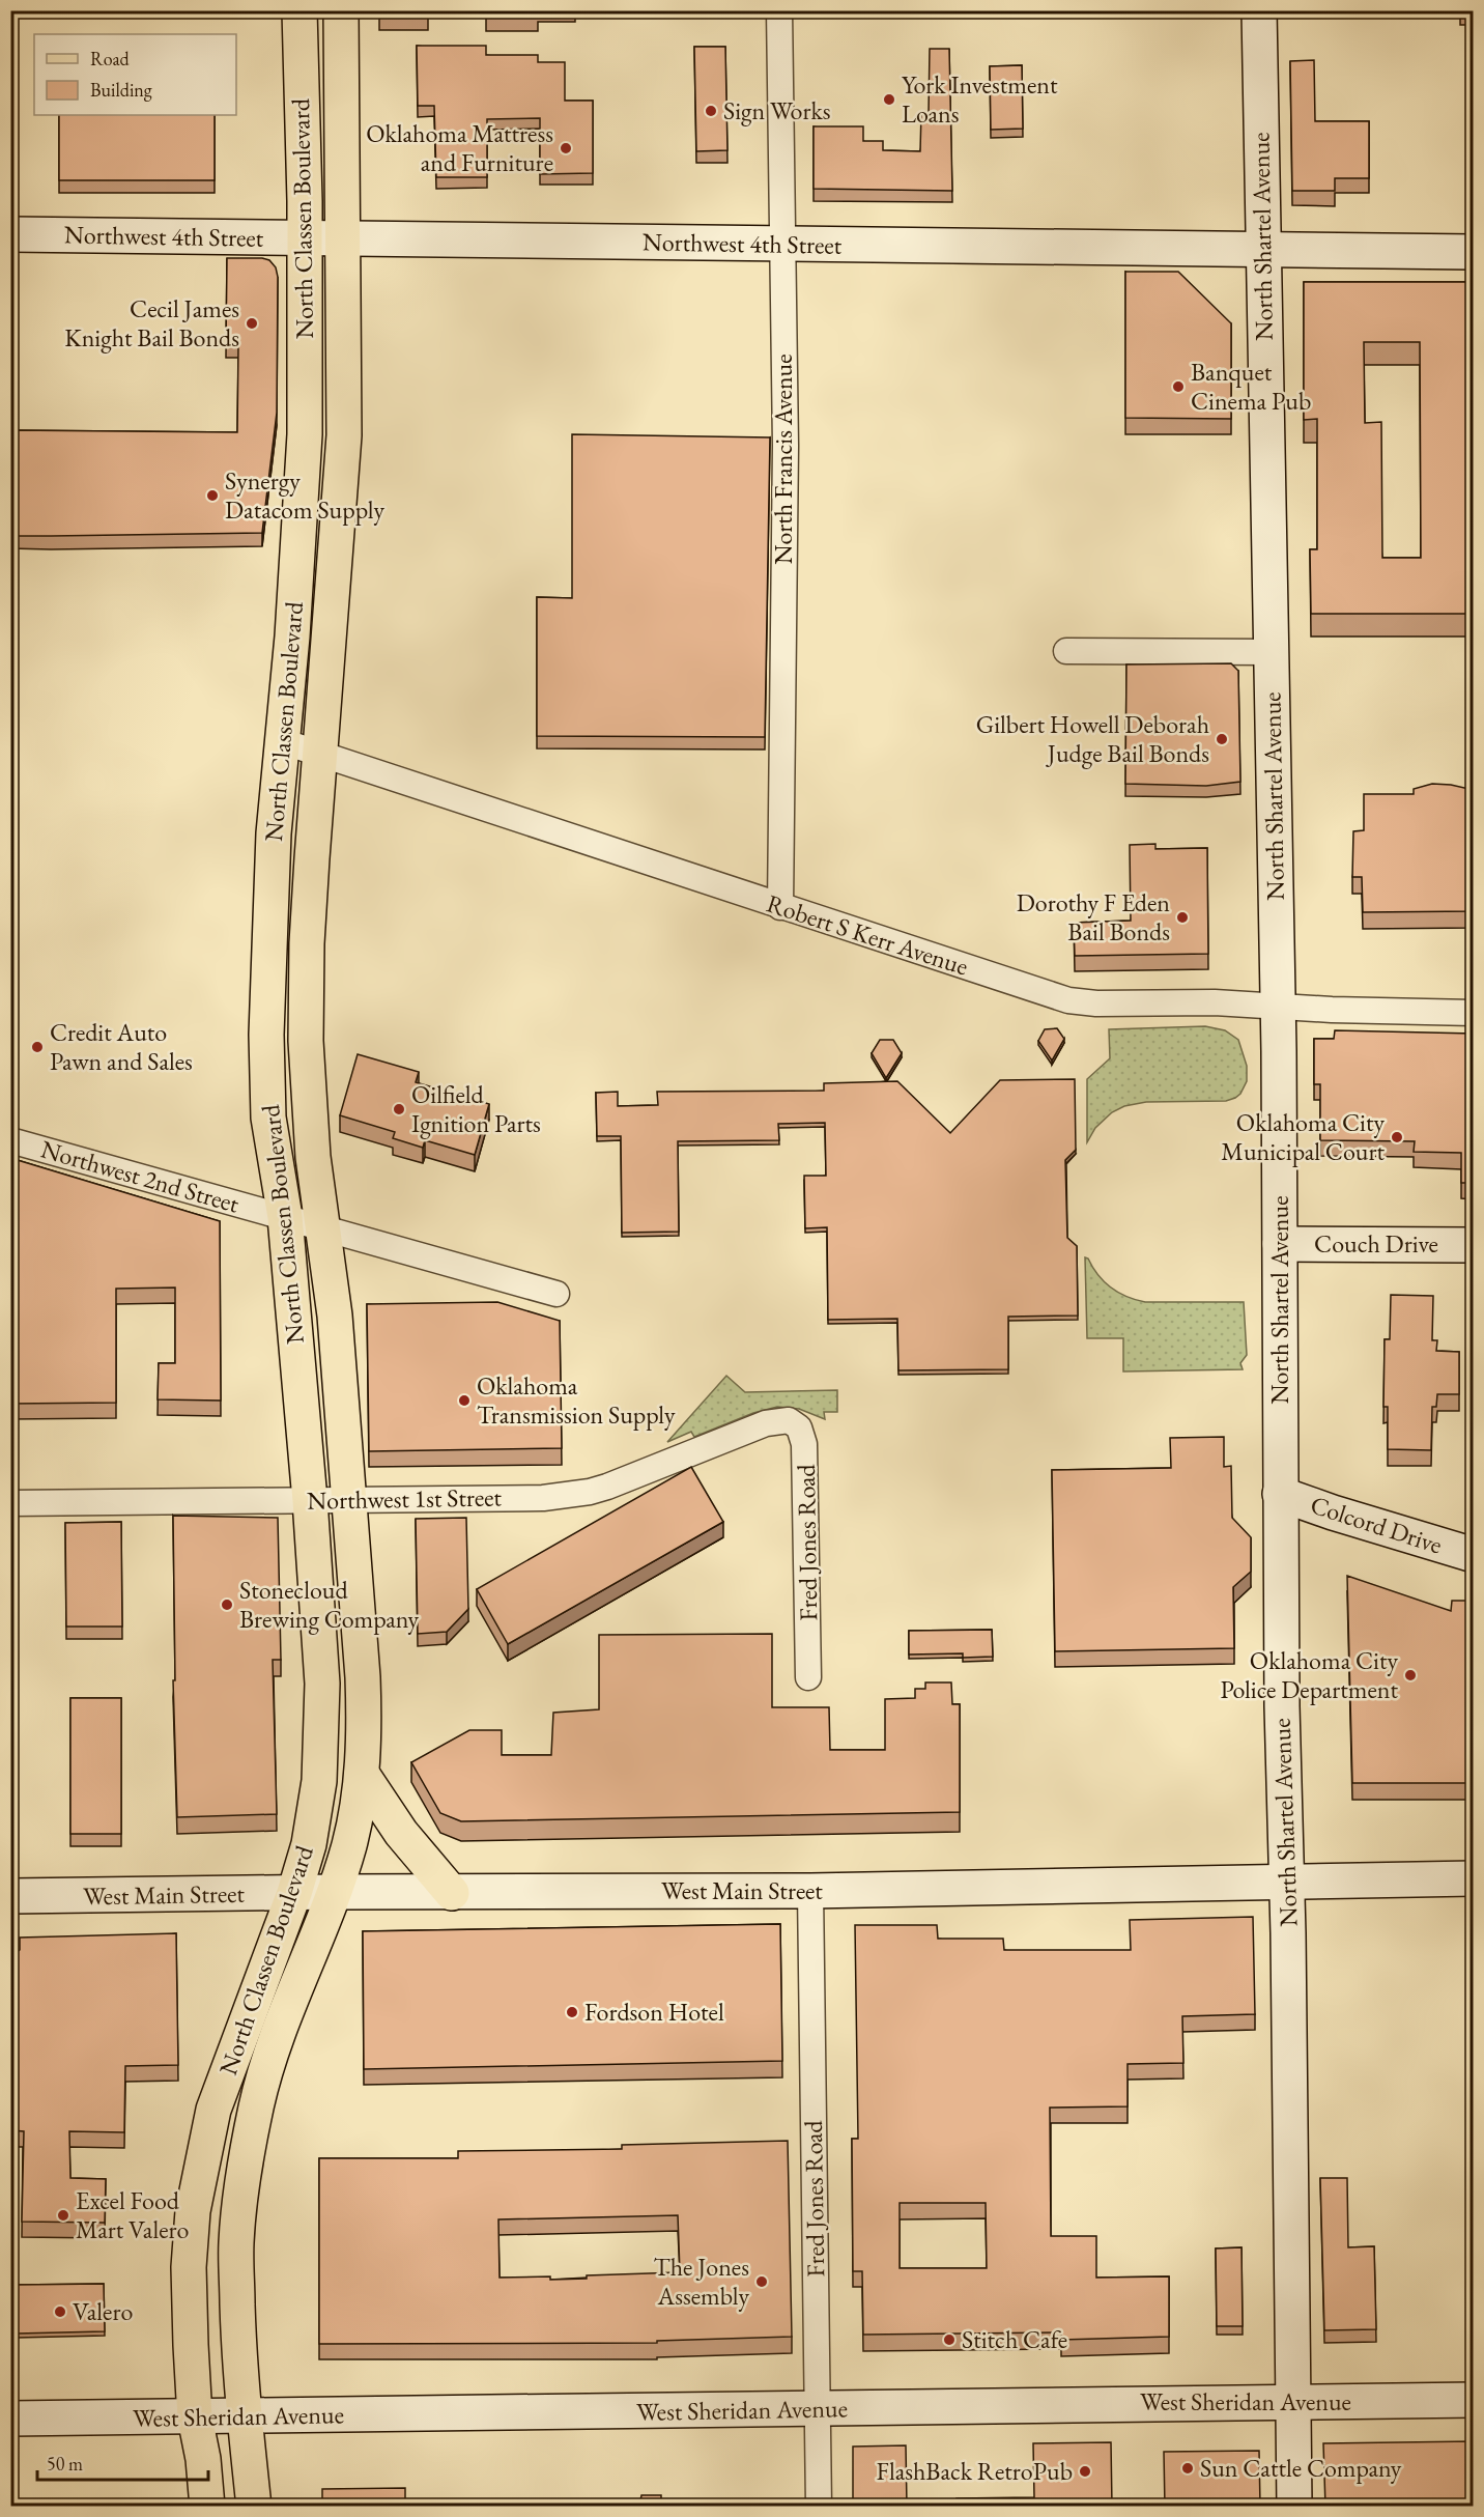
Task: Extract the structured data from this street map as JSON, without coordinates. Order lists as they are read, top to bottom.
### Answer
{
  "streets": {
    "main road": [
      "North Classen Boulevard",
      "Northwest 4th Street",
      "North Shartel Avenue",
      "Couch Drive",
      "Colcord Drive",
      "West Main Street",
      "West Sheridan Avenue"
    ],
    "street": [
      "North Francis Avenue",
      "Robert S Kerr Avenue",
      "Northwest 2nd Street",
      "Northwest 1st Street",
      "Fred Jones Road"
    ]
  },
  "crossings": [
    ["North Classen Boulevard", "Northwest 4th Street"],
    ["North Classen Boulevard", "Robert S Kerr Avenue"],
    ["North Classen Boulevard", "Northwest 2nd Street"],
    ["North Classen Boulevard", "Northwest 1st Street"],
    ["North Classen Boulevard", "West Main Street"],
    ["North Classen Boulevard", "West Sheridan Avenue"],
    ["Northwest 4th Street", "North Shartel Avenue"],
    ["Northwest 4th Street", "North Francis Avenue"],
    ["North Shartel Avenue", "Robert S Kerr Avenue"],
    ["North Shartel Avenue", "Couch Drive"],
    ["North Shartel Avenue", "Colcord Drive"],
    ["North Shartel Avenue", "West Main Street"],
    ["North Shartel Avenue", "West Sheridan Avenue"],
    ["North Francis Avenue", "Robert S Kerr Avenue"],
    ["Northwest 1st Street", "Fred Jones Road"],
    ["Fred Jones Road", "West Main Street"],
    ["Fred Jones Road", "West Sheridan Avenue"]
  ],
  "places": [
    "York Investment Loans",
    "Sign Works",
    "Oklahoma Mattress and Furniture",
    "Cecil James Knight Bail Bonds",
    "Banquet Cinema Pub",
    "Synergy Datacom Supply",
    "Gilbert Howell Deborah Judge Bail Bonds",
    "Dorothy F Eden Bail Bonds",
    "Credit Auto Pawn and Sales",
    "Oilfield Ignition Parts",
    "Oklahoma City Municipal Court",
    "Oklahoma Transmission Supply",
    "Stonecloud Brewing Company",
    "Oklahoma City Police Department",
    "Fordson Hotel",
    "Excel Food Mart Valero",
    "The Jones Assembly",
    "Valero",
    "Stitch Cafe",
    "Sun Cattle Company",
    "FlashBack RetroPub"
  ],
  "legend": ["Road", "Building"],
  "scale_bar": "50 m"
}
